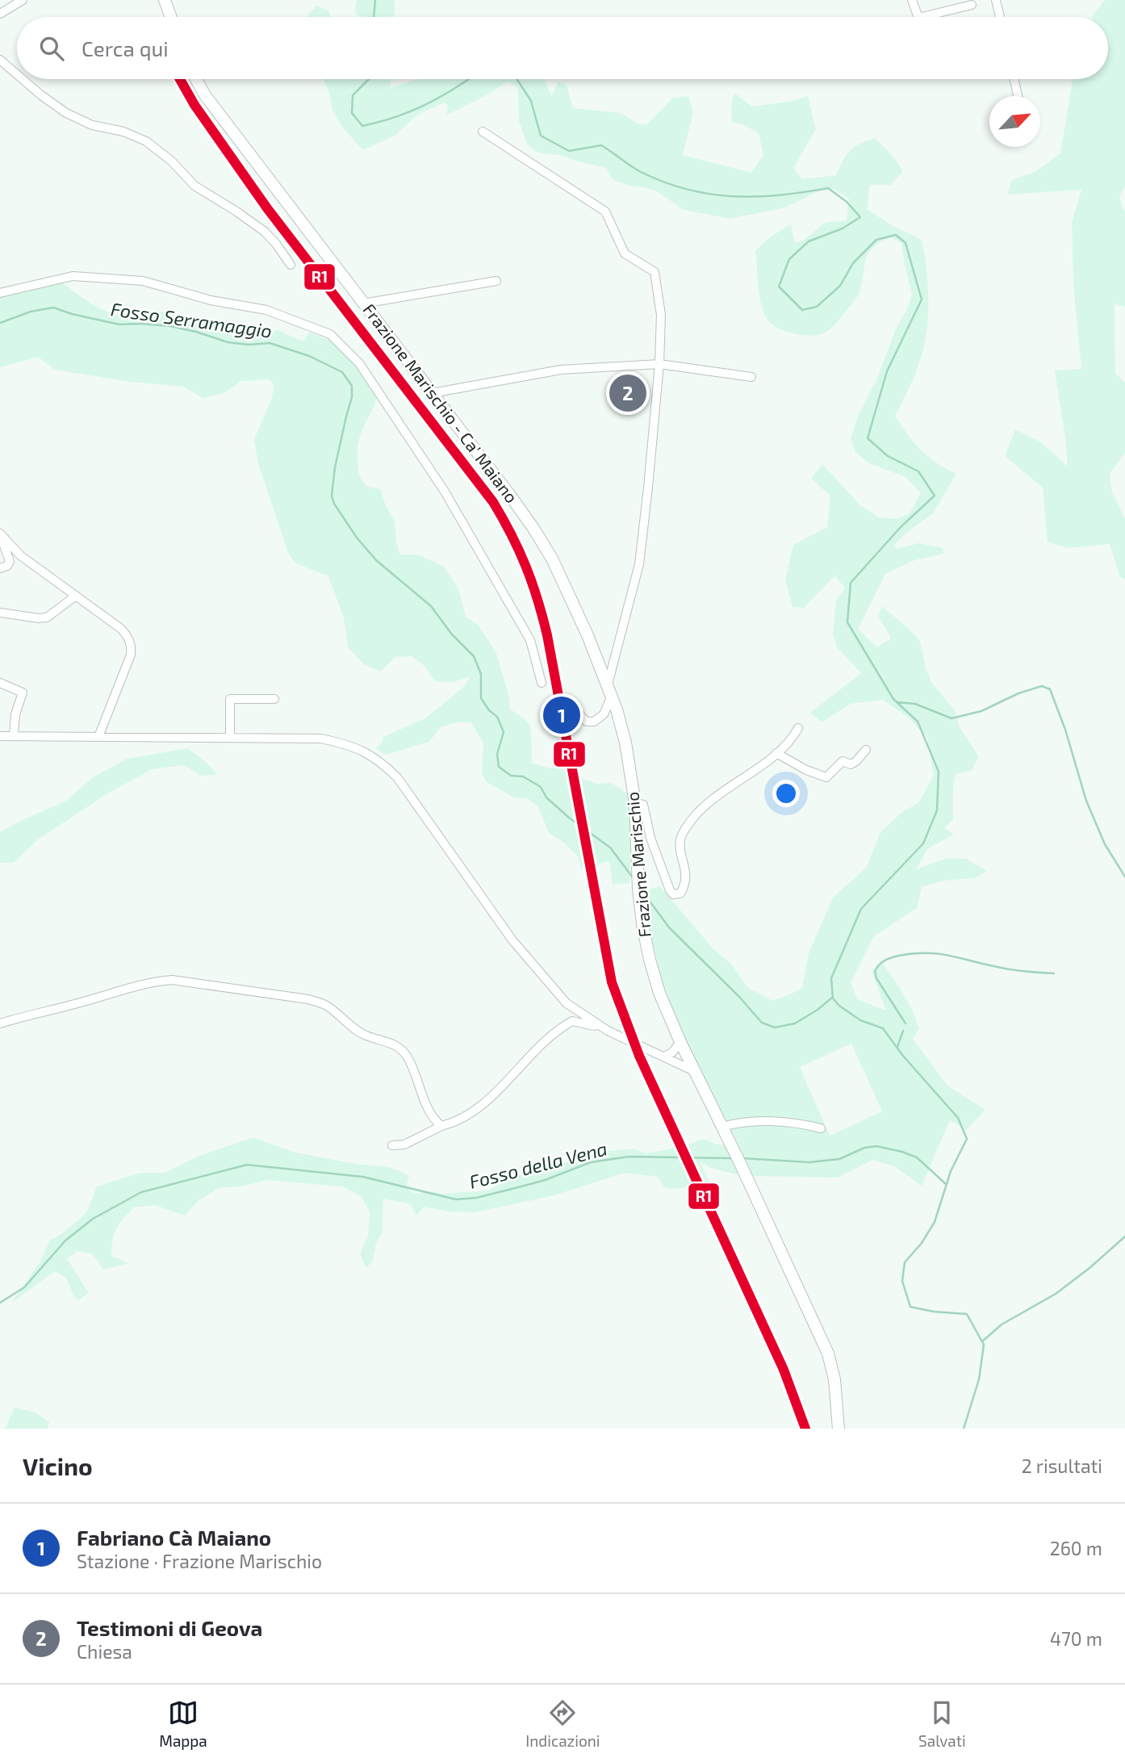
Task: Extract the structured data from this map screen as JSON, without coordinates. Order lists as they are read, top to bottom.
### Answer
{
  "streets": {
    "main road": ["Frazione Marischio - Ca' Maiano", "Frazione Marischio"]
  },
  "crossings": [
    ["Frazione Marischio - Ca' Maiano", "Frazione Marischio"]
  ],
  "water": ["Fosso Serramaggio", "Fosso della Vena"],
  "lines": ["transit line R1"],
  "north": "top right",
  "page": {
    "search": "Cerca qui",
    "pins": ["2", "1"],
    "heading": ["Vicino", "2 risultati"],
    "list": [
      {
        "mark": "1",
        "name": "Fabriano Cà Maiano",
        "note": "Stazione · Frazione Marischio",
        "value": "260 m"
      },
      {
        "mark": "2",
        "name": "Testimoni di Geova",
        "note": "Chiesa",
        "value": "470 m"
      }
    ],
    "nav": ["Mappa", "Indicazioni", "Salvati"]
  }
}
